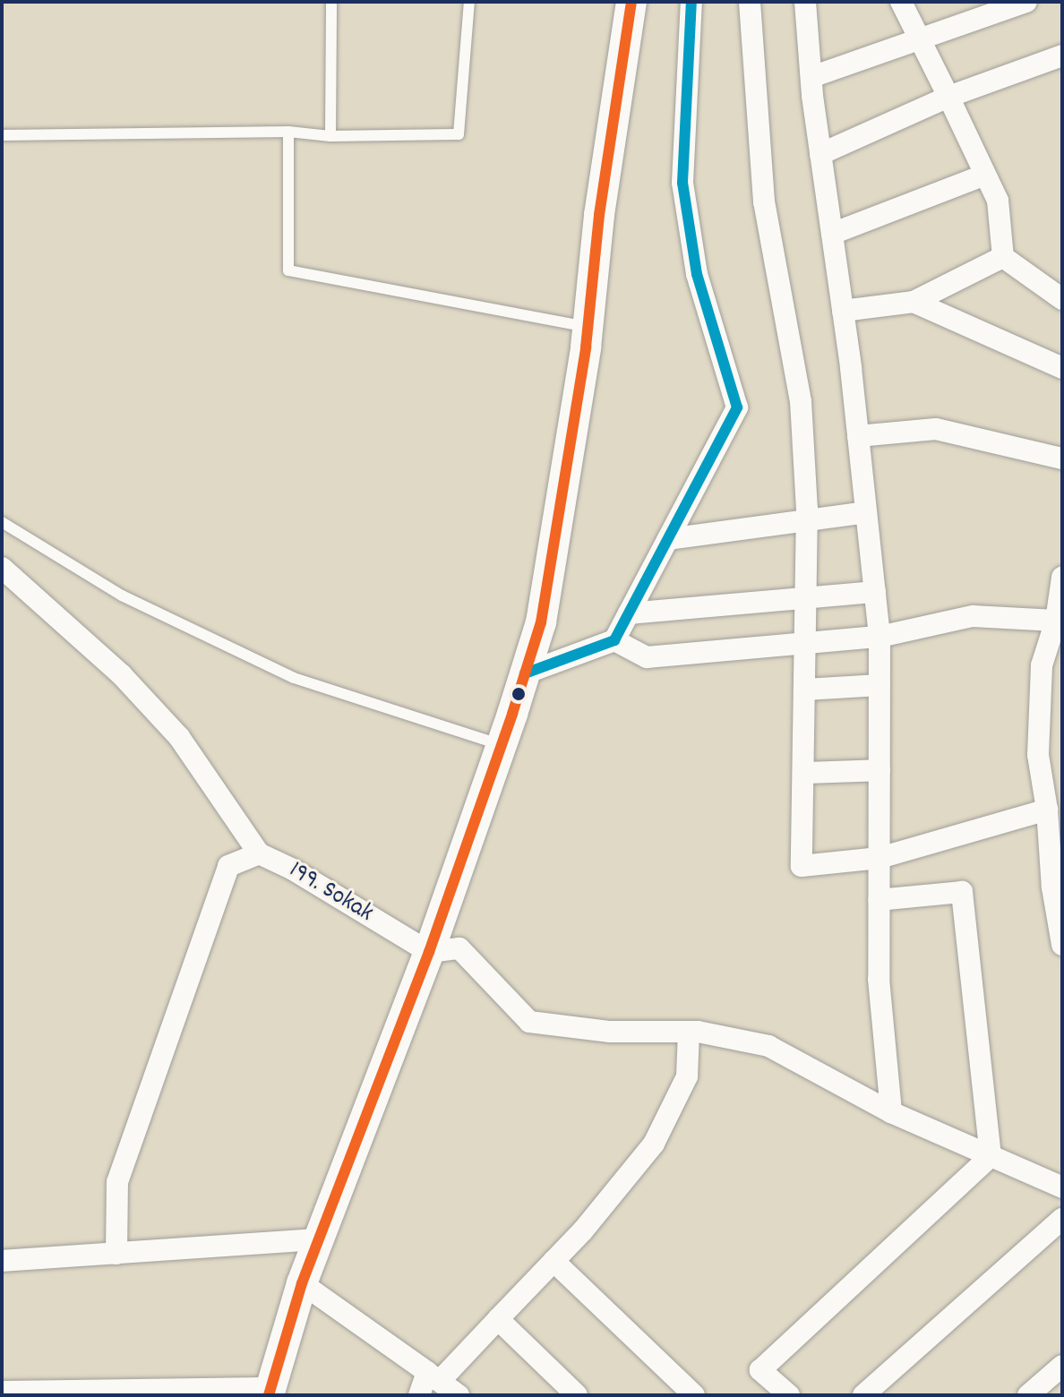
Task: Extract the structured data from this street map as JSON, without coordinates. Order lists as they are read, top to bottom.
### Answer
{
  "streets": {
    "street": ["199. Sokak"]
  }
}
